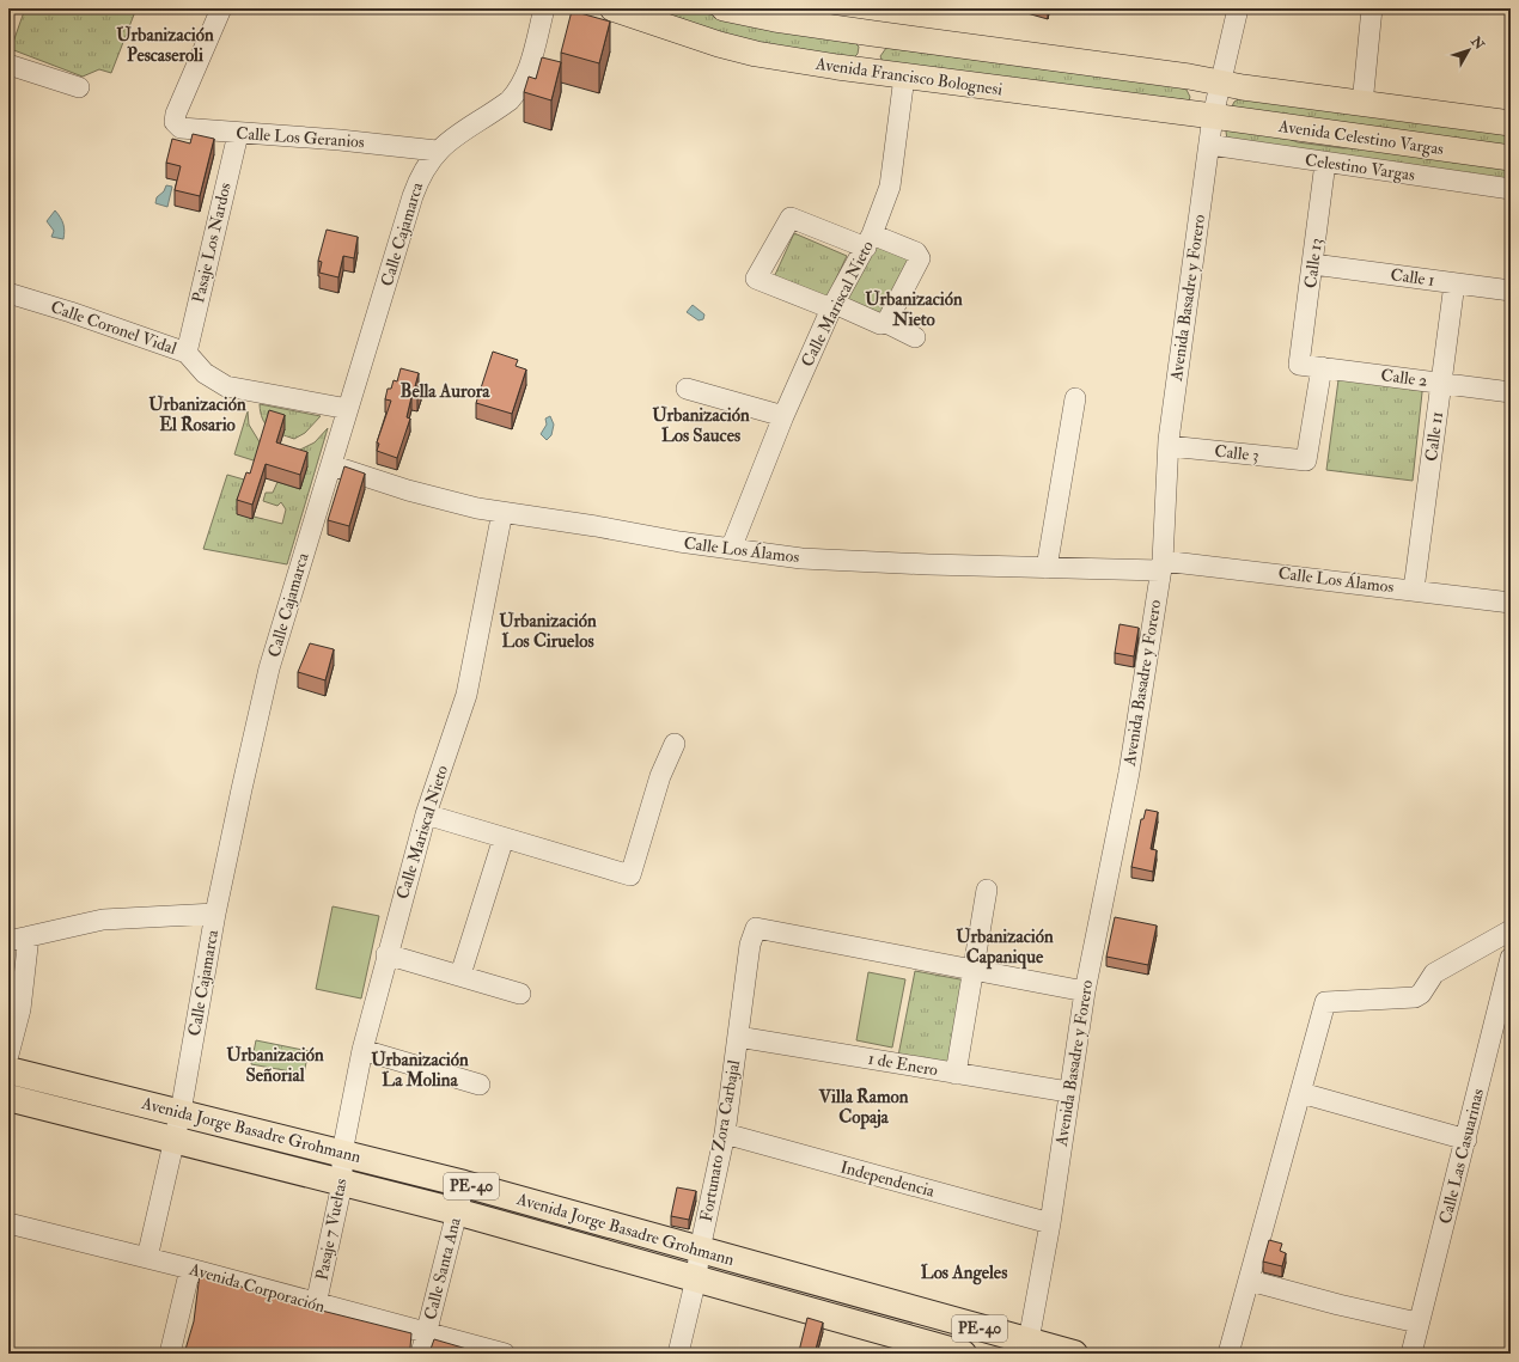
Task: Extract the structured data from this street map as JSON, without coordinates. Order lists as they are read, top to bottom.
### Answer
{
  "streets": {
    "highway": ["Avenida Jorge Basadre Grohmann", "PE-40"],
    "main road": ["Avenida Francisco Bolognesi", "Avenida Celestino Vargas"],
    "street": [
      "Calle Los Geranios",
      "Celestino Vargas",
      "Calle Cajamarca",
      "Pasaje Los Nardos",
      "Calle 13",
      "Calle 1",
      "Avenida Basadre y Forero",
      "Calle Mariscal Nieto",
      "Calle Coronel Vidal",
      "Calle 2",
      "Calle 11",
      "Calle 3",
      "Calle Los Álamos",
      "1 de Enero",
      "Fortunato Zora Carbajal",
      "Calle Las Casuarinas",
      "Independencia",
      "Pasaje 7 Vueltas",
      "Calle Santa Ana",
      "Avenida Corporación"
    ]
  },
  "crossings": [
    ["Avenida Francisco Bolognesi", "Avenida Celestino Vargas"],
    ["Avenida Francisco Bolognesi", "Avenida Basadre y Forero"],
    ["Avenida Francisco Bolognesi", "Calle Mariscal Nieto"],
    ["Calle Los Geranios", "Calle Cajamarca"],
    ["Calle Los Geranios", "Pasaje Los Nardos"],
    ["Avenida Celestino Vargas", "Avenida Basadre y Forero"],
    ["Celestino Vargas", "Calle 13"],
    ["Celestino Vargas", "Avenida Basadre y Forero"],
    ["Calle Cajamarca", "Calle Coronel Vidal"],
    ["Calle Cajamarca", "Calle Los Álamos"],
    ["Calle Cajamarca", "Avenida Jorge Basadre Grohmann"],
    ["Calle Cajamarca", "Avenida Corporación"],
    ["Pasaje Los Nardos", "Calle Coronel Vidal"],
    ["Calle 13", "Calle 1"],
    ["Calle 13", "Calle 2"],
    ["Calle 1", "Calle 11"],
    ["Avenida Basadre y Forero", "Calle 3"],
    ["Avenida Basadre y Forero", "Calle Los Álamos"],
    ["Avenida Basadre y Forero", "1 de Enero"],
    ["Avenida Basadre y Forero", "Avenida Jorge Basadre Grohmann"],
    ["Avenida Basadre y Forero", "Independencia"],
    ["Calle Mariscal Nieto", "Calle Los Álamos"],
    ["Calle Mariscal Nieto", "Avenida Jorge Basadre Grohmann"],
    ["Calle Mariscal Nieto", "Pasaje 7 Vueltas"],
    ["Calle 2", "Calle 11"],
    ["Calle 2", "Calle 3"],
    ["Calle 11", "Calle Los Álamos"],
    ["1 de Enero", "Fortunato Zora Carbajal"],
    ["Avenida Jorge Basadre Grohmann", "Fortunato Zora Carbajal"],
    ["Avenida Jorge Basadre Grohmann", "Pasaje 7 Vueltas"],
    ["Avenida Jorge Basadre Grohmann", "Calle Santa Ana"],
    ["Fortunato Zora Carbajal", "Independencia"],
    ["Pasaje 7 Vueltas", "Avenida Corporación"],
    ["Calle Santa Ana", "Avenida Corporación"]
  ],
  "districts": [
    "Urbanización Pescaseroli",
    "Urbanización Nieto",
    "Bella Aurora",
    "Urbanización El Rosario",
    "Urbanización Los Sauces",
    "Urbanización Los Ciruelos",
    "Urbanización Capanique",
    "Urbanización Señorial",
    "Urbanización La Molina",
    "Villa Ramon Copaja",
    "Los Angeles"
  ],
  "north": "top right"
}
